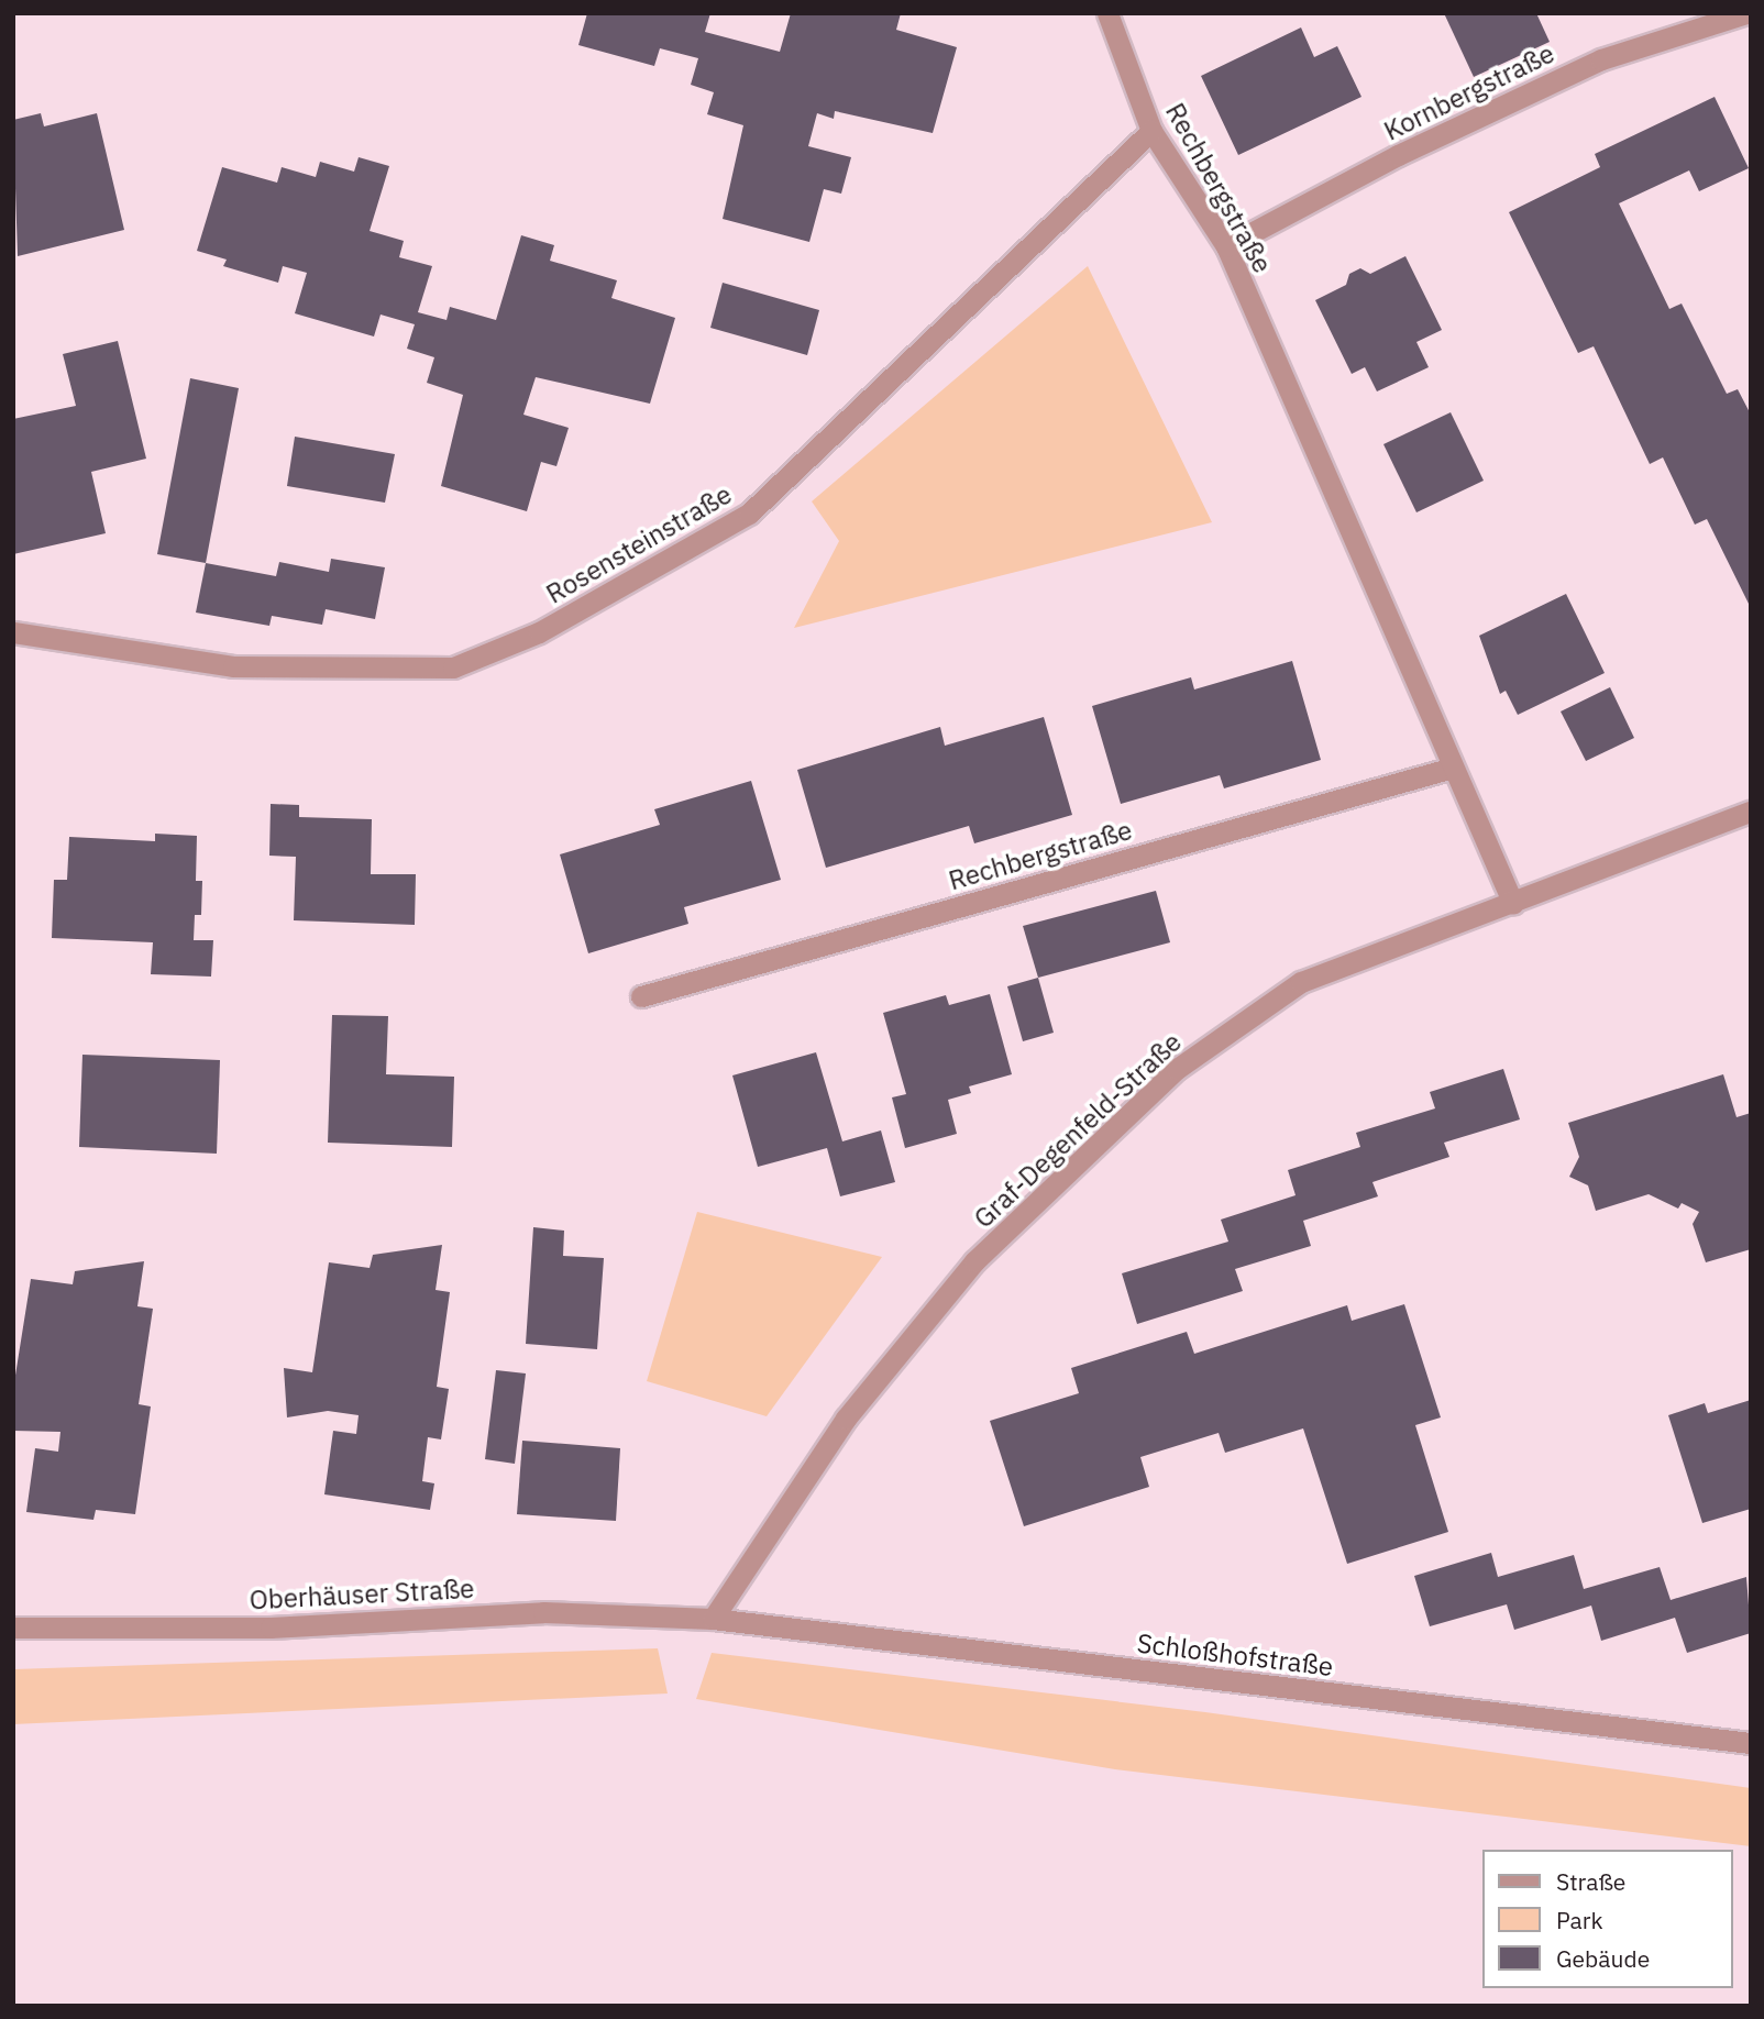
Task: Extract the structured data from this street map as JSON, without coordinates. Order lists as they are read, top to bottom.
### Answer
{
  "streets": {
    "street": [
      "Kornbergstraße",
      "Rechbergstraße",
      "Rosensteinstraße",
      "Graf-Degenfeld-Straße",
      "Oberhäuser Straße",
      "Schloßhofstraße"
    ]
  },
  "crossings": [
    ["Kornbergstraße", "Rechbergstraße"],
    ["Rechbergstraße", "Rosensteinstraße"],
    ["Rechbergstraße", "Graf-Degenfeld-Straße"],
    ["Graf-Degenfeld-Straße", "Oberhäuser Straße"],
    ["Graf-Degenfeld-Straße", "Schloßhofstraße"],
    ["Oberhäuser Straße", "Schloßhofstraße"]
  ],
  "legend": ["Straße", "Park", "Gebäude"]
}
